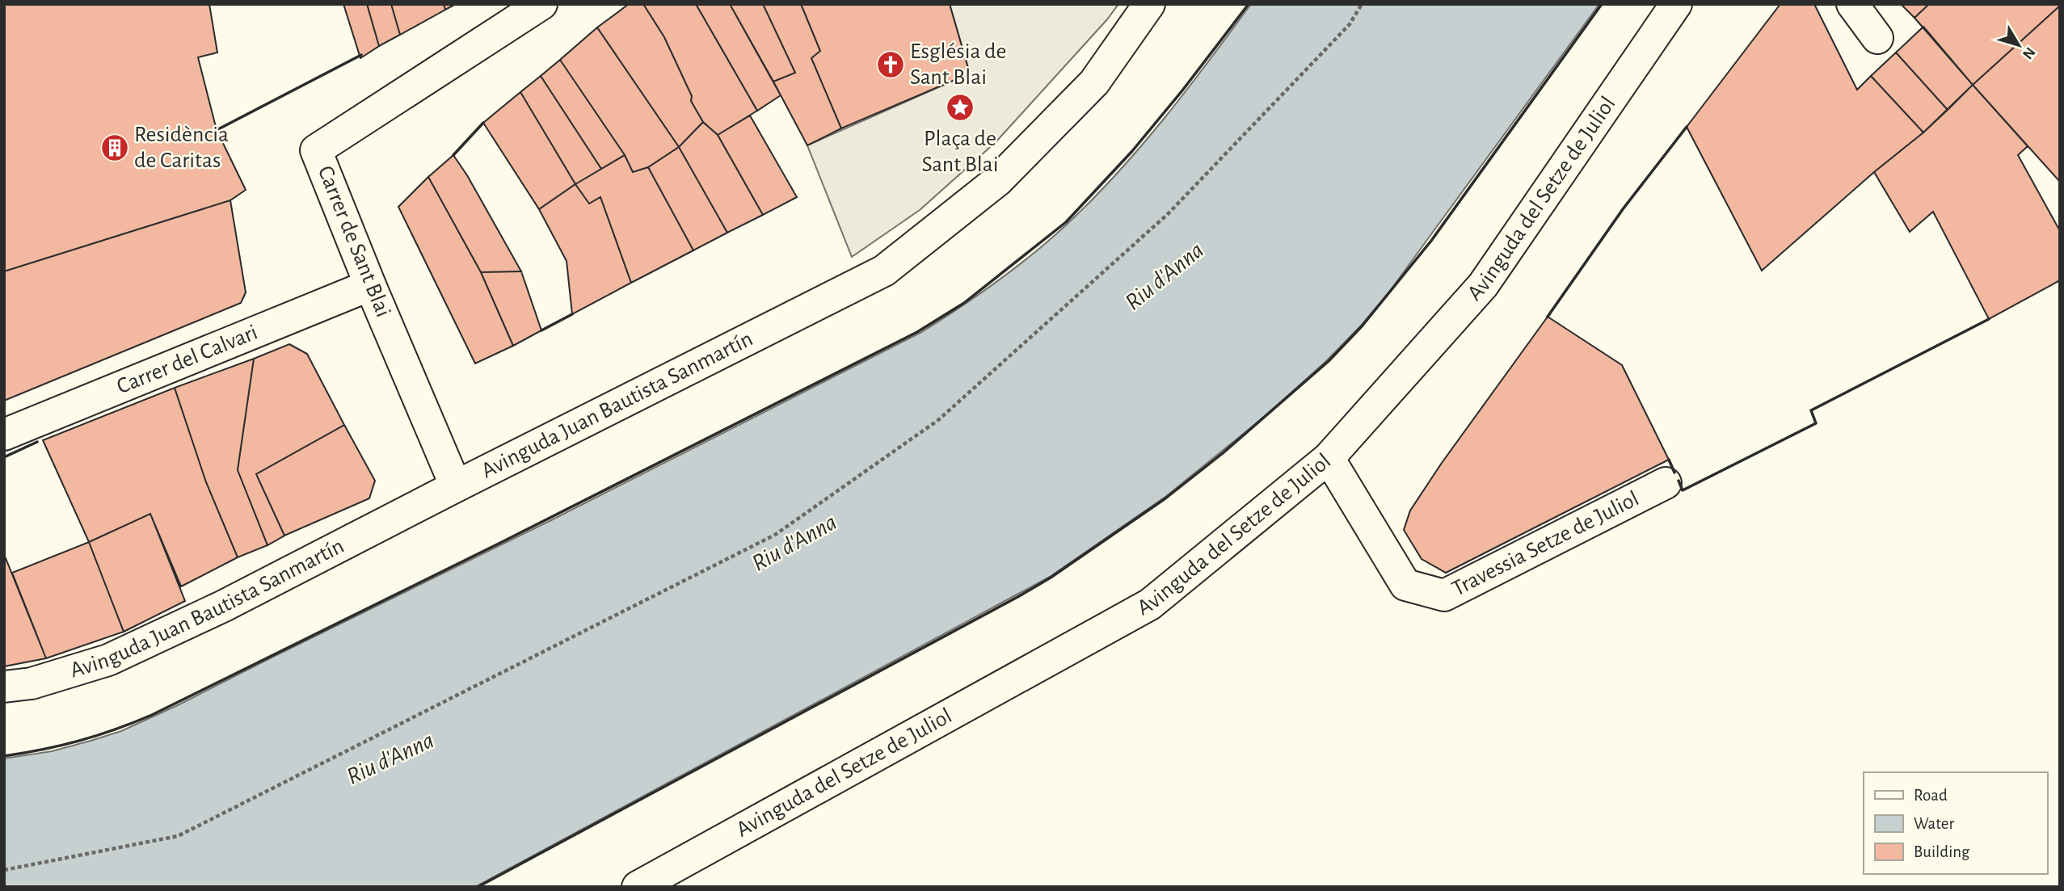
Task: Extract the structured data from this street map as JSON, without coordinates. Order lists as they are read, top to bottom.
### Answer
{
  "streets": {
    "street": [
      "Avinguda del Setze de Juliol",
      "Carrer de Sant Blai",
      "Carrer del Calvari",
      "Avinguda Juan Bautista Sanmartín",
      "Travessia Setze de Juliol"
    ]
  },
  "crossings": [
    ["Avinguda del Setze de Juliol", "Travessia Setze de Juliol"],
    ["Carrer de Sant Blai", "Carrer del Calvari"],
    ["Carrer de Sant Blai", "Avinguda Juan Bautista Sanmartín"]
  ],
  "water": ["Riu d'Anna"],
  "places": {
    "church": ["Església de Sant Blai"],
    "place": ["Plaça de Sant Blai"],
    "building": ["Residència de Caritas"]
  },
  "legend": ["Road", "Water", "Building"],
  "north": "bottom right"
}
